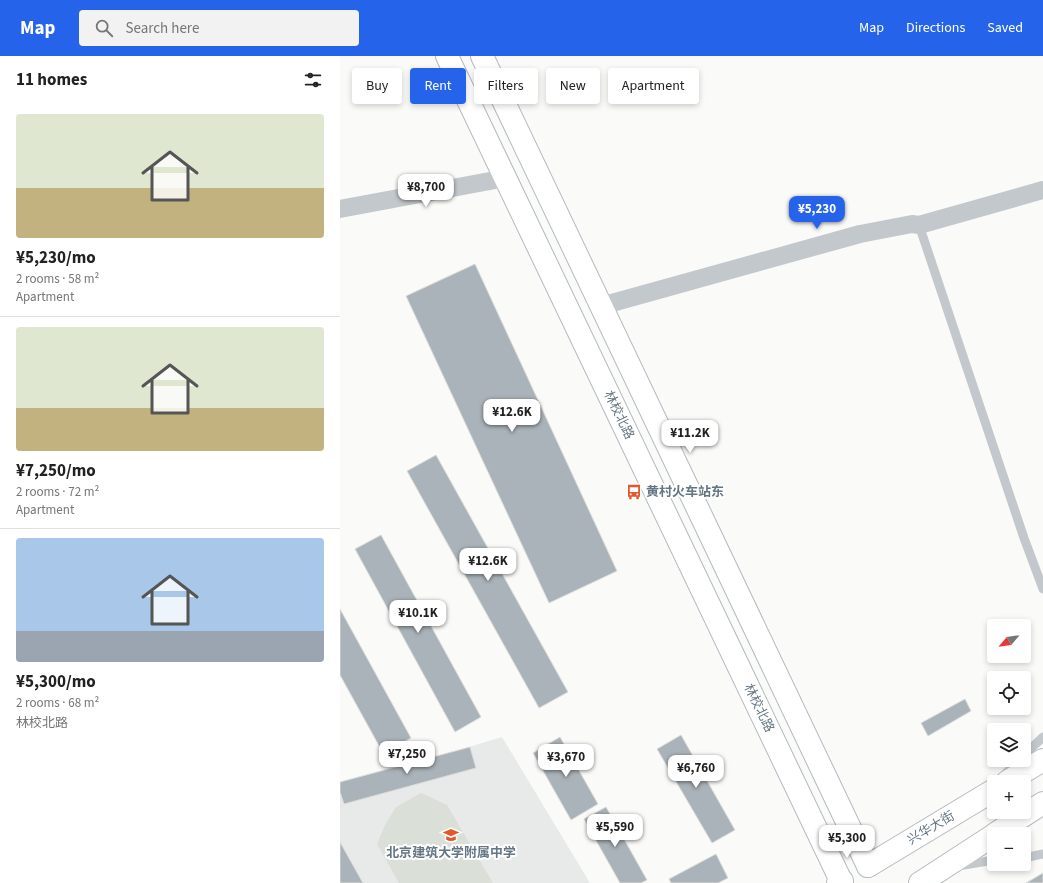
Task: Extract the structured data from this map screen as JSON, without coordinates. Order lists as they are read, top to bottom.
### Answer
{
  "streets": {
    "main road": ["林校北路", "兴华大街"]
  },
  "crossings": [
    ["林校北路", "兴华大街"]
  ],
  "places": {
    "bus stop": ["黄村火车站东"],
    "school or university": ["北京建筑大学附属中学"]
  },
  "north": "bottom left",
  "page": {
    "header": "Map",
    "search": "Search here",
    "nav": ["Map", "Directions", "Saved"],
    "heading": "11 homes",
    "chip": [
      "Buy",
      "Rent",
      "Filters",
      "New",
      "Apartment"
    ],
    "list": [
      {
        "name": "¥5,230/mo",
        "note": "2 rooms · 58 m² · Apartment"
      },
      {
        "name": "¥7,250/mo",
        "note": "2 rooms · 72 m² · Apartment"
      },
      {
        "name": "¥5,300/mo",
        "note": "2 rooms · 68 m² · 林校北路"
      }
    ],
    "price": [
      "¥8,700",
      "¥5,230",
      "¥12.6K",
      "¥11.2K",
      "¥12.6K",
      "¥10.1K",
      "¥7,250",
      "¥3,670",
      "¥6,760",
      "¥5,590",
      "¥5,300"
    ],
    "map_buttons": ["+", "−"]
  }
}
